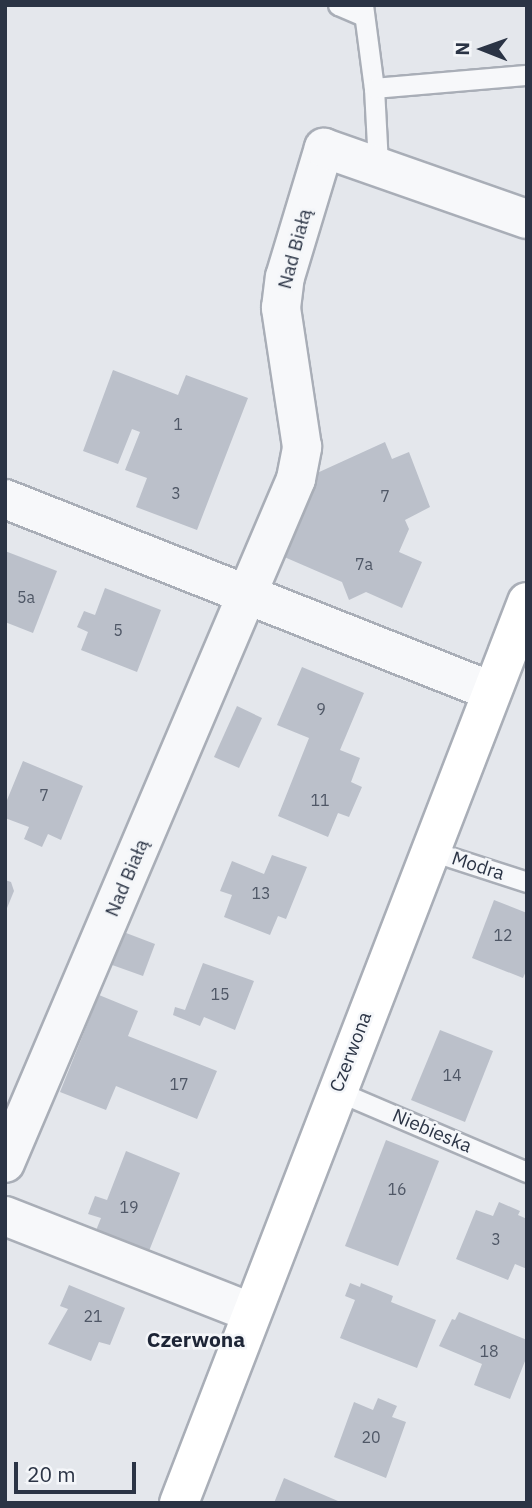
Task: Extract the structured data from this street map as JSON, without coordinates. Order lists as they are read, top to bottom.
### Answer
{
  "streets": {
    "main road": ["Czerwona"],
    "street": ["Nad Białą"],
    "lane": ["Modra", "Niebieska"]
  },
  "crossings": [
    ["Modra", "Czerwona"],
    ["Czerwona", "Niebieska"]
  ],
  "districts": ["Czerwona"],
  "house_numbers": [
    "1",
    "3",
    "7",
    "7a",
    "5a",
    "5",
    "9",
    "7",
    "11",
    "13",
    "12",
    "15",
    "14",
    "17",
    "16",
    "19",
    "3",
    "21",
    "18",
    "20"
  ],
  "scale_bar": "20 m",
  "north": "left"
}
